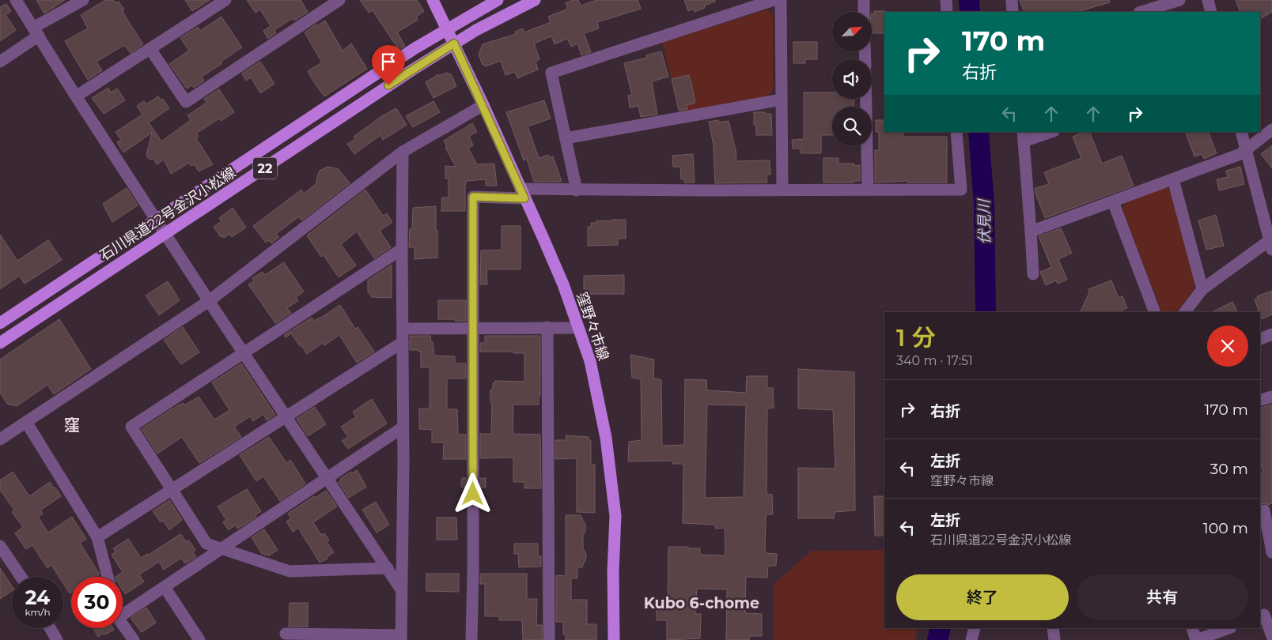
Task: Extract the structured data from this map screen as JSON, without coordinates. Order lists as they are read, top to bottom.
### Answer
{
  "streets": {
    "main road": ["22", "石川県道22号金沢小松線", "窪野々市線"]
  },
  "crossings": [
    ["石川県道22号金沢小松線", "窪野々市線"]
  ],
  "districts": ["窪", "Kubo 6-chome"],
  "water": ["伏見川"],
  "north": "top right",
  "page": {
    "turn": ["170 m", "右折"],
    "heading": ["1 分", "340 m · 17:51"],
    "list": [
      {
        "name": "右折",
        "value": "170 m"
      },
      {
        "name": "左折",
        "note": "窪野々市線",
        "value": "30 m"
      },
      {
        "name": "左折",
        "note": "石川県道22号金沢小松線",
        "value": "100 m"
      }
    ],
    "buttons": ["終了", "共有"],
    "speed": "24 km/h",
    "limit": "30"
  }
}
